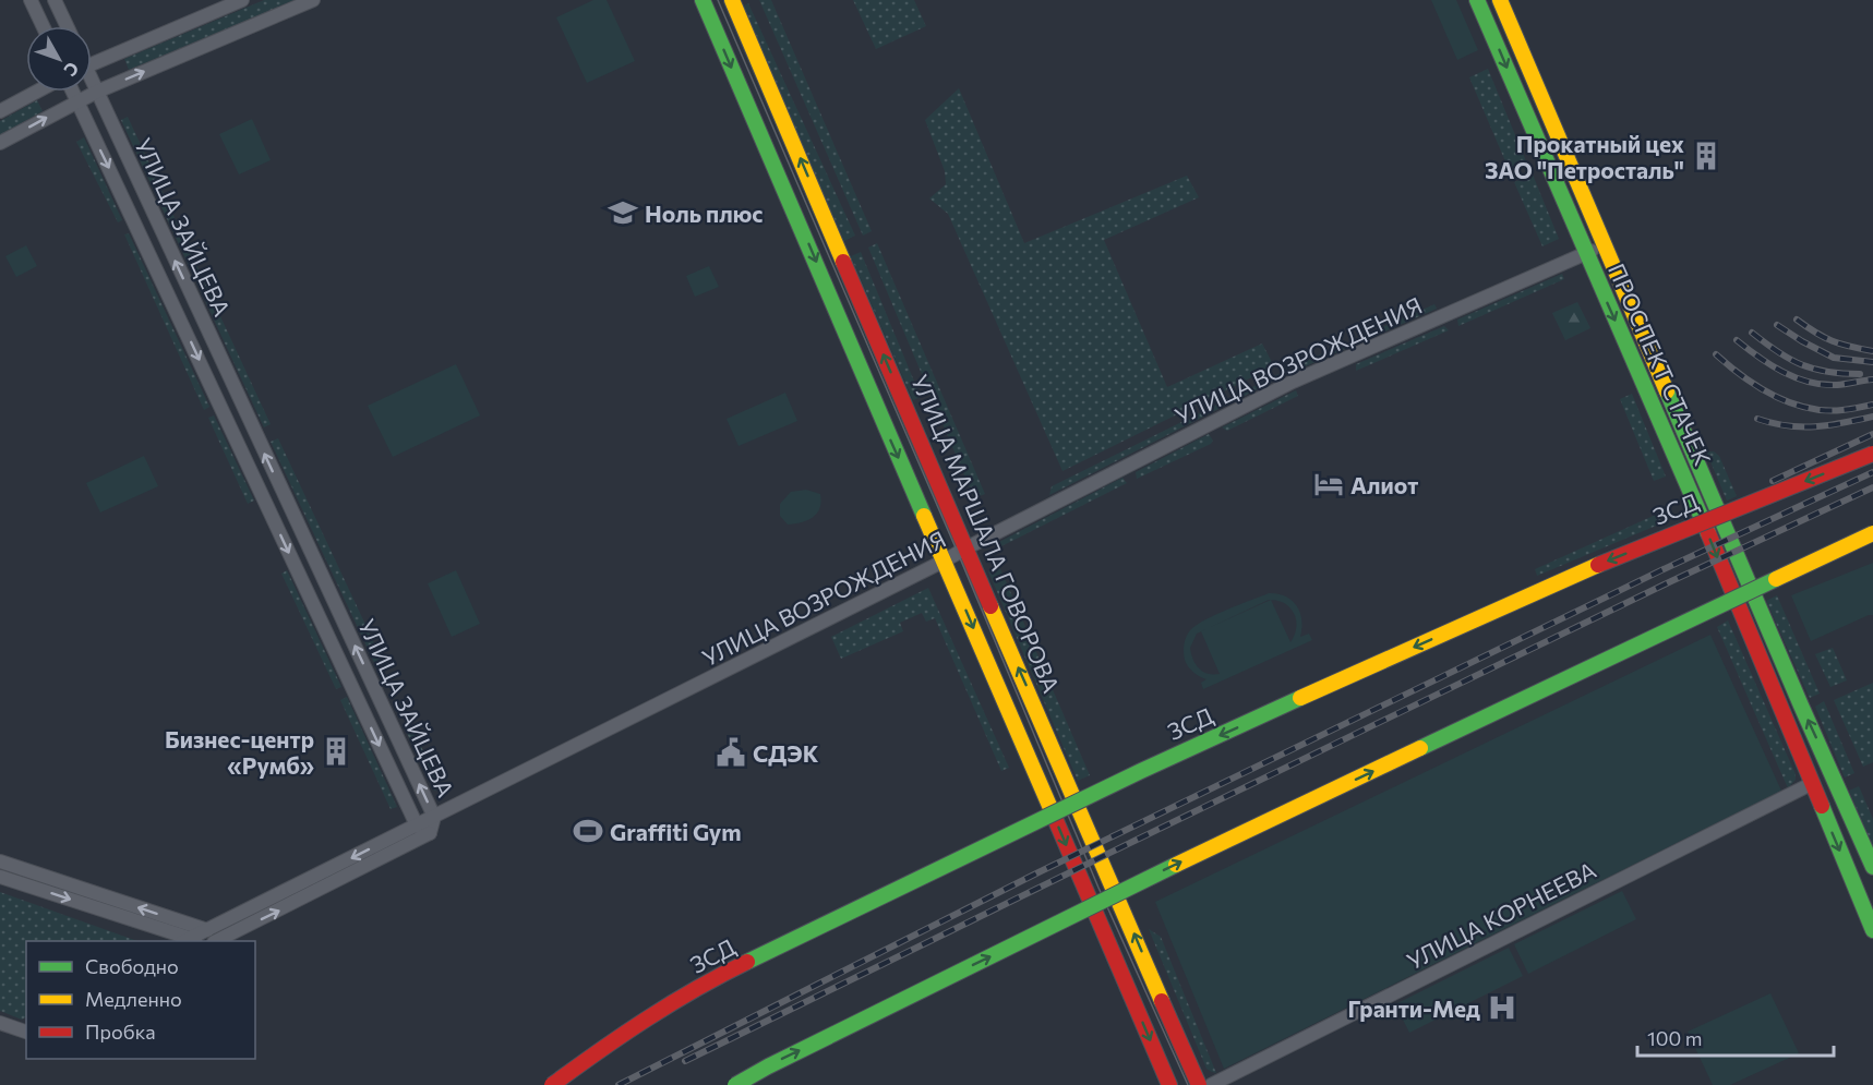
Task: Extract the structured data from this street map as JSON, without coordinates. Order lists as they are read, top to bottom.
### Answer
{
  "streets": {
    "main road": ["ПРОСПЕКТ СТАЧЕК", "ЗСД", "УЛИЦА МАРШАЛА ГОВОРОВА"],
    "street": ["УЛИЦА ЗАЙЦЕВА", "УЛИЦА ВОЗРОЖДЕНИЯ", "УЛИЦА КОРНЕЕВА"]
  },
  "crossings": [
    ["УЛИЦА ЗАЙЦЕВА", "УЛИЦА ВОЗРОЖДЕНИЯ"],
    ["УЛИЦА ВОЗРОЖДЕНИЯ", "ПРОСПЕКТ СТАЧЕК"],
    ["УЛИЦА ВОЗРОЖДЕНИЯ", "УЛИЦА МАРШАЛА ГОВОРОВА"],
    ["ПРОСПЕКТ СТАЧЕК", "УЛИЦА КОРНЕЕВА"]
  ],
  "places": {
    "building": ["Прокатный цех ЗАО \"Петросталь\"", "Бизнес-центр «Румб»"],
    "school or university": ["Ноль плюс"],
    "hotel": ["Алиот"],
    "public building": ["СДЭК"],
    "sports": ["Graffiti Gym"],
    "hospital": ["Гранти-Мед"]
  },
  "legend": ["Свободно", "Медленно", "Пробка"],
  "scale_bar": "100 m",
  "north": "bottom right"
}
